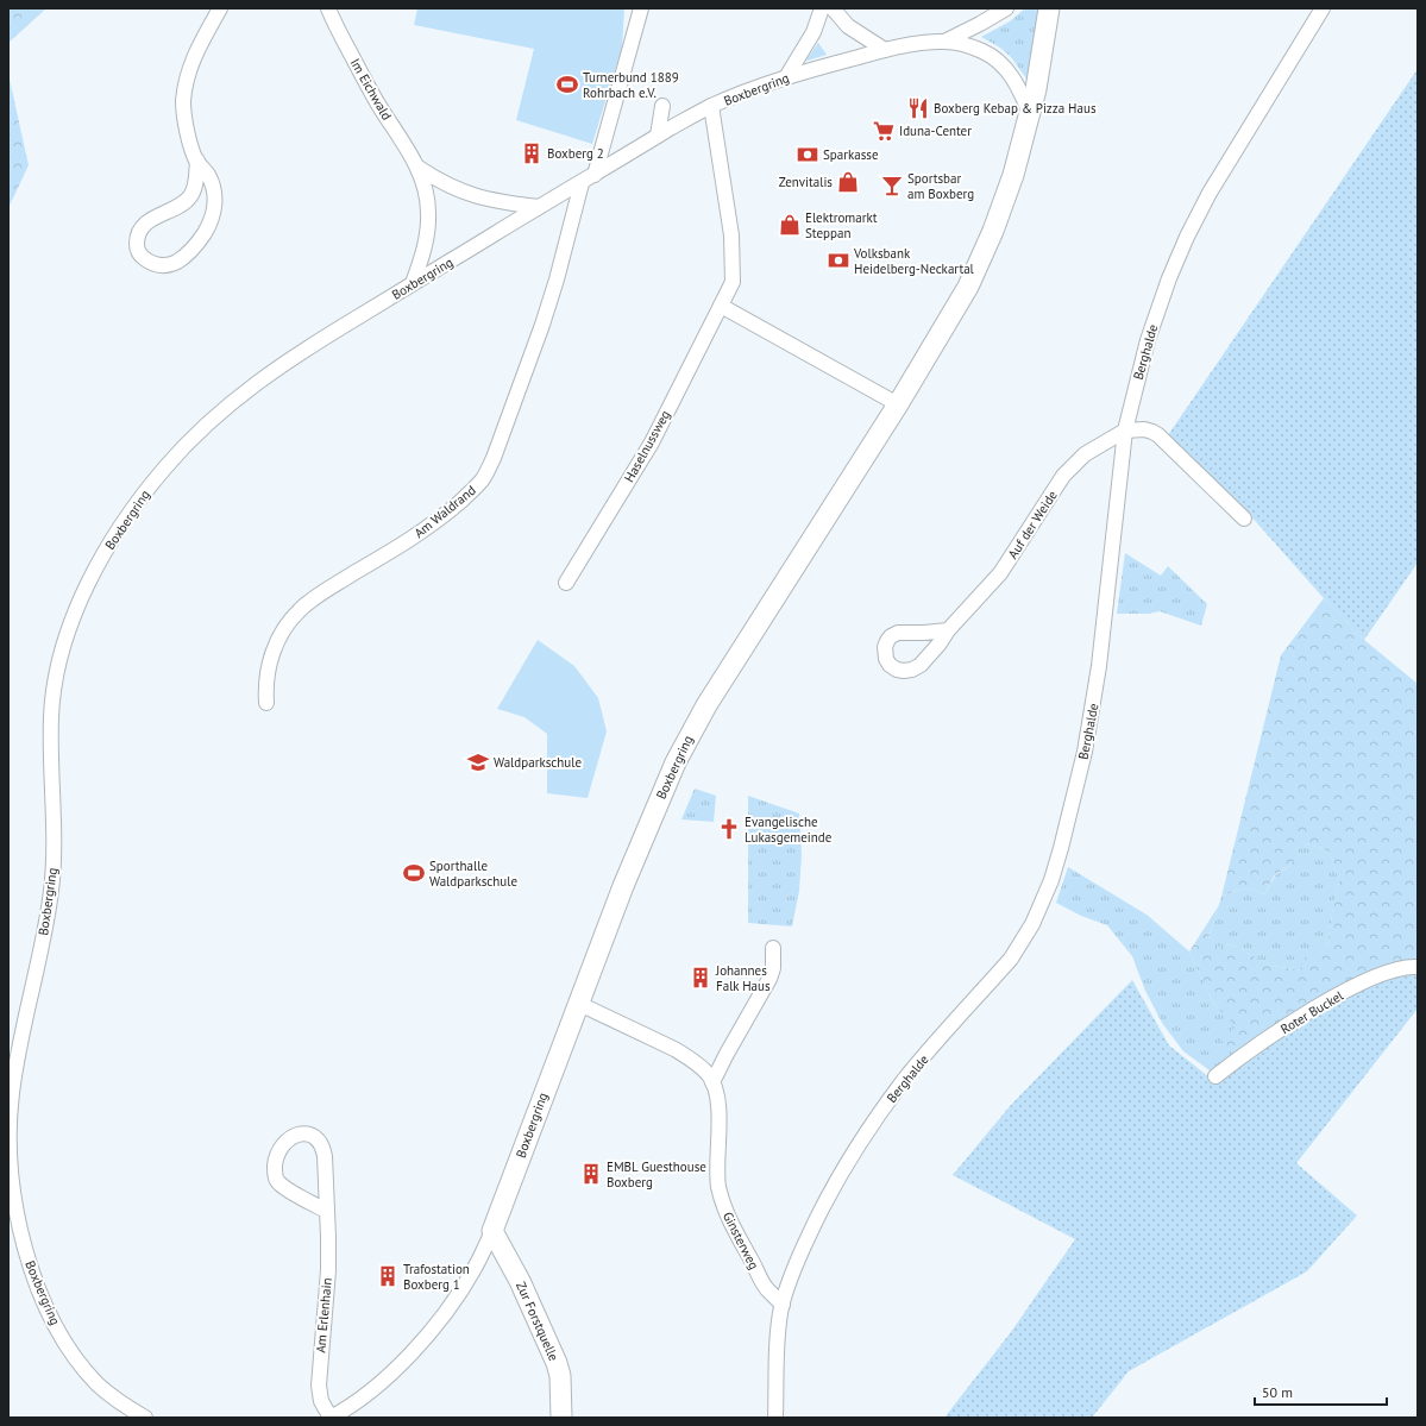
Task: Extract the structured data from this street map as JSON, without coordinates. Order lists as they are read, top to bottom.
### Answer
{
  "streets": {
    "street": [
      "Im Eichwald",
      "Boxbergring",
      "Berghalde",
      "Haselnussweg",
      "Am Waldrand",
      "Auf der Weide",
      "Roter Buckel",
      "Ginsterweg",
      "Am Erlenhain",
      "Zur Forstquelle"
    ]
  },
  "crossings": [
    ["Im Eichwald", "Boxbergring"],
    ["Boxbergring", "Haselnussweg"],
    ["Boxbergring", "Am Waldrand"],
    ["Boxbergring", "Ginsterweg"],
    ["Boxbergring", "Am Erlenhain"],
    ["Boxbergring", "Zur Forstquelle"],
    ["Berghalde", "Auf der Weide"],
    ["Berghalde", "Ginsterweg"]
  ],
  "places": {
    "sports": ["Turnerbund 1889 Rohrbach e.V.", "Sporthalle Waldparkschule"],
    "restaurant": ["Boxberg Kebap & Pizza Haus"],
    "supermarket": ["Iduna-Center"],
    "building": [
      "Boxberg 2",
      "Johannes Falk Haus",
      "EMBL Guesthouse Boxberg",
      "Trafostation Boxberg 1"
    ],
    "bank": ["Sparkasse", "Volksbank Heidelberg-Neckartal"],
    "shop": ["Zenvitalis", "Elektromarkt Steppan"],
    "bar": ["Sportsbar am Boxberg"],
    "school or university": ["Waldparkschule"],
    "church": ["Evangelische Lukasgemeinde"]
  },
  "scale_bar": "50 m"
}
